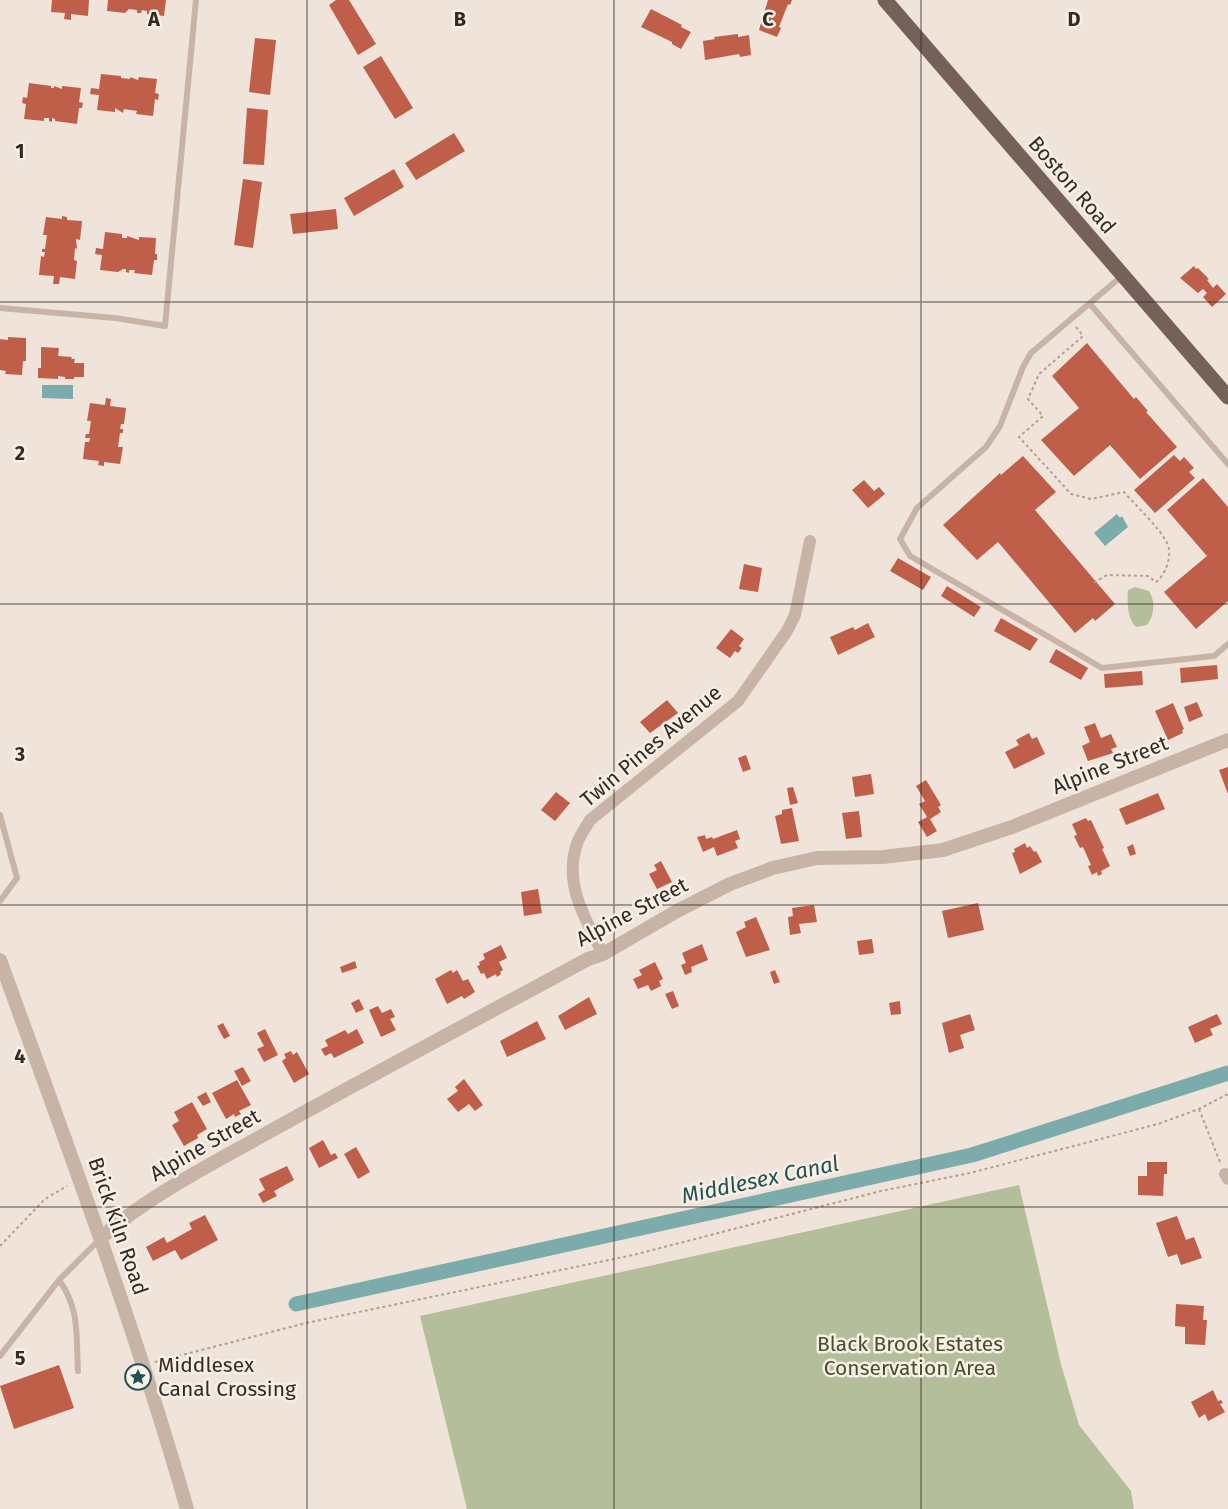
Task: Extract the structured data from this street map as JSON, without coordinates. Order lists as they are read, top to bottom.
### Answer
{
  "streets": {
    "main road": ["Boston Road"],
    "street": ["Twin Pines Avenue", "Alpine Street", "Brick Kiln Road"]
  },
  "crossings": [
    ["Twin Pines Avenue", "Alpine Street"],
    ["Alpine Street", "Brick Kiln Road"]
  ],
  "water": ["Middlesex Canal"],
  "parks": ["Black Brook Estates Conservation Area"],
  "places": {
    "place": ["Middlesex Canal Crossing"]
  },
  "grid": {
    "columns": [
      "A",
      "B",
      "C",
      "D"
    ],
    "rows": [
      "1",
      "2",
      "3",
      "4",
      "5"
    ]
  }
}
